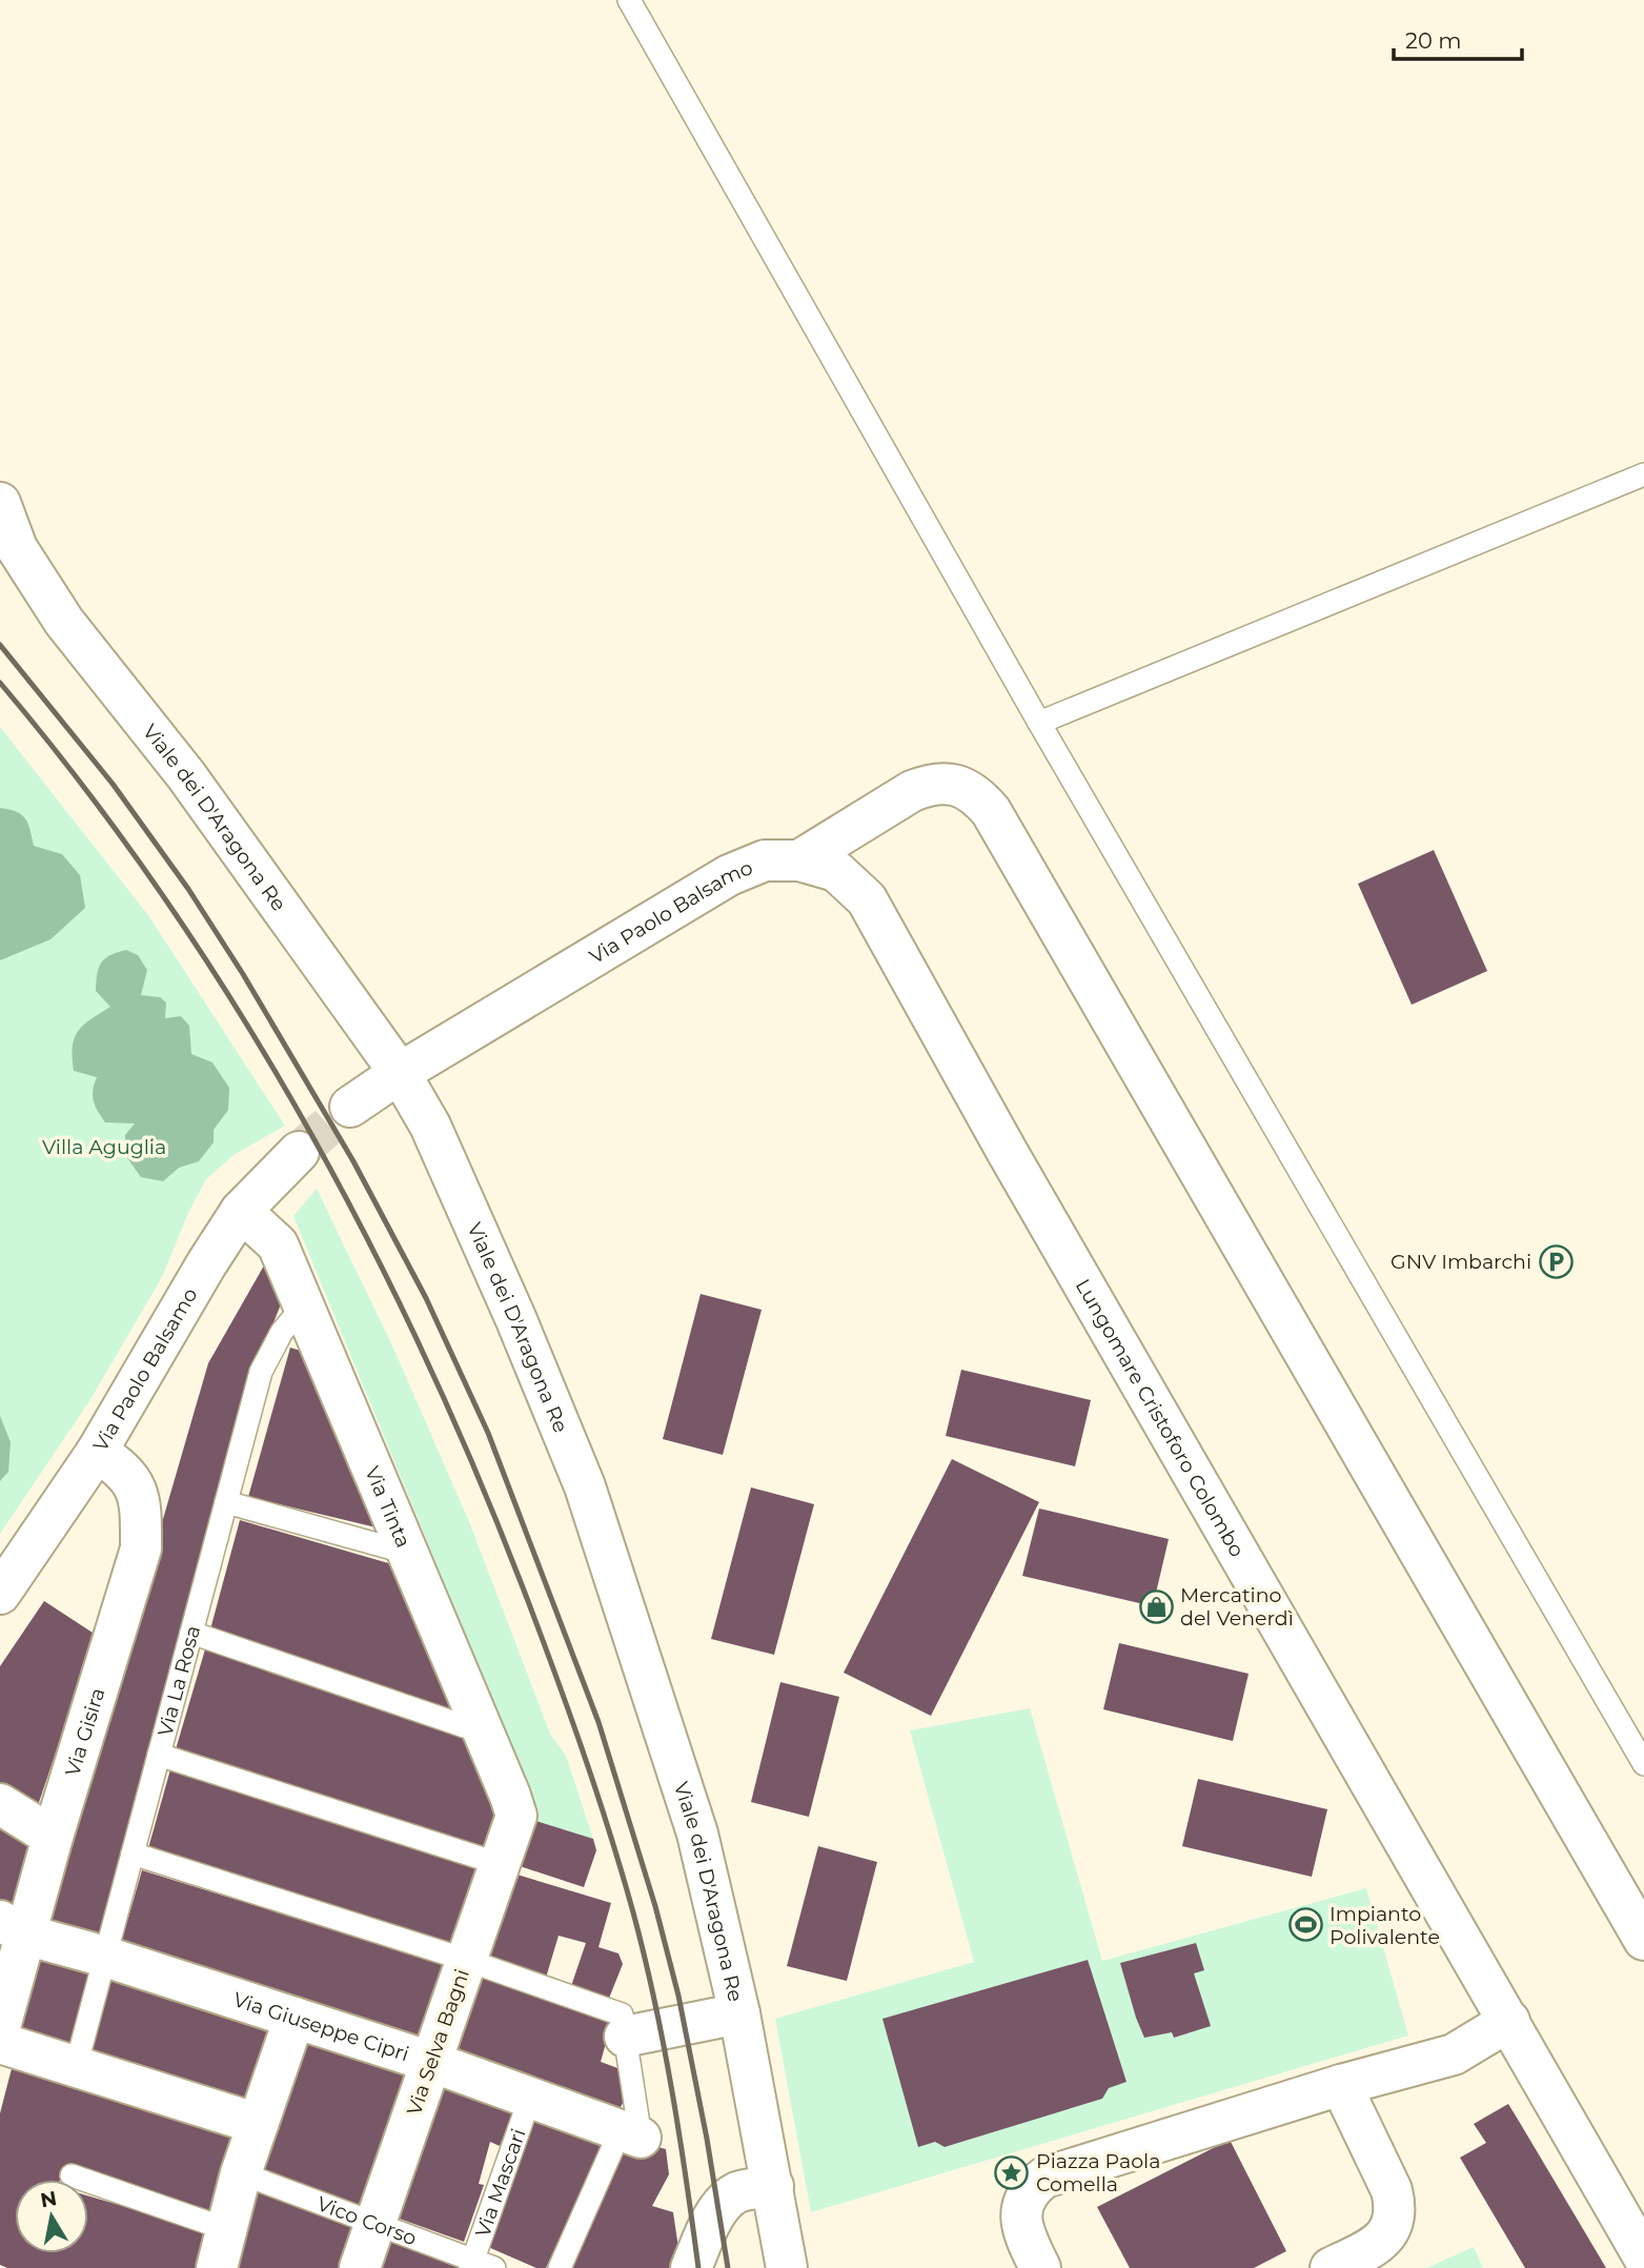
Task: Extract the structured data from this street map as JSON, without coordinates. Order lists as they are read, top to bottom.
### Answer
{
  "streets": {
    "street": [
      "Viale dei D'Aragona Re",
      "Via Paolo Balsamo",
      "Lungomare Cristoforo Colombo",
      "Via Tinta",
      "Via Gisira",
      "Via Giuseppe Cipri",
      "Via Selva Bagni"
    ],
    "lane": ["Via La Rosa", "Via Mascari", "Vico Corso"]
  },
  "crossings": [
    ["Viale dei D'Aragona Re", "Via Paolo Balsamo"],
    ["Via Paolo Balsamo", "Lungomare Cristoforo Colombo"],
    ["Via Paolo Balsamo", "Via Tinta"],
    ["Via Paolo Balsamo", "Via Gisira"],
    ["Via Tinta", "Via La Rosa"],
    ["Via Tinta", "Via Selva Bagni"],
    ["Via La Rosa", "Via Giuseppe Cipri"],
    ["Via Gisira", "Via Giuseppe Cipri"],
    ["Via Giuseppe Cipri", "Via Selva Bagni"],
    ["Via Giuseppe Cipri", "Via Mascari"],
    ["Via Selva Bagni", "Vico Corso"],
    ["Via Mascari", "Vico Corso"]
  ],
  "parks": ["Villa Aguglia"],
  "places": {
    "parking": ["GNV Imbarchi"],
    "shop": ["Mercatino del Venerdì"],
    "sports": ["Impianto Polivalente"],
    "place": ["Piazza Paola Comella"]
  },
  "scale_bar": "20 m",
  "north": "top"
}
